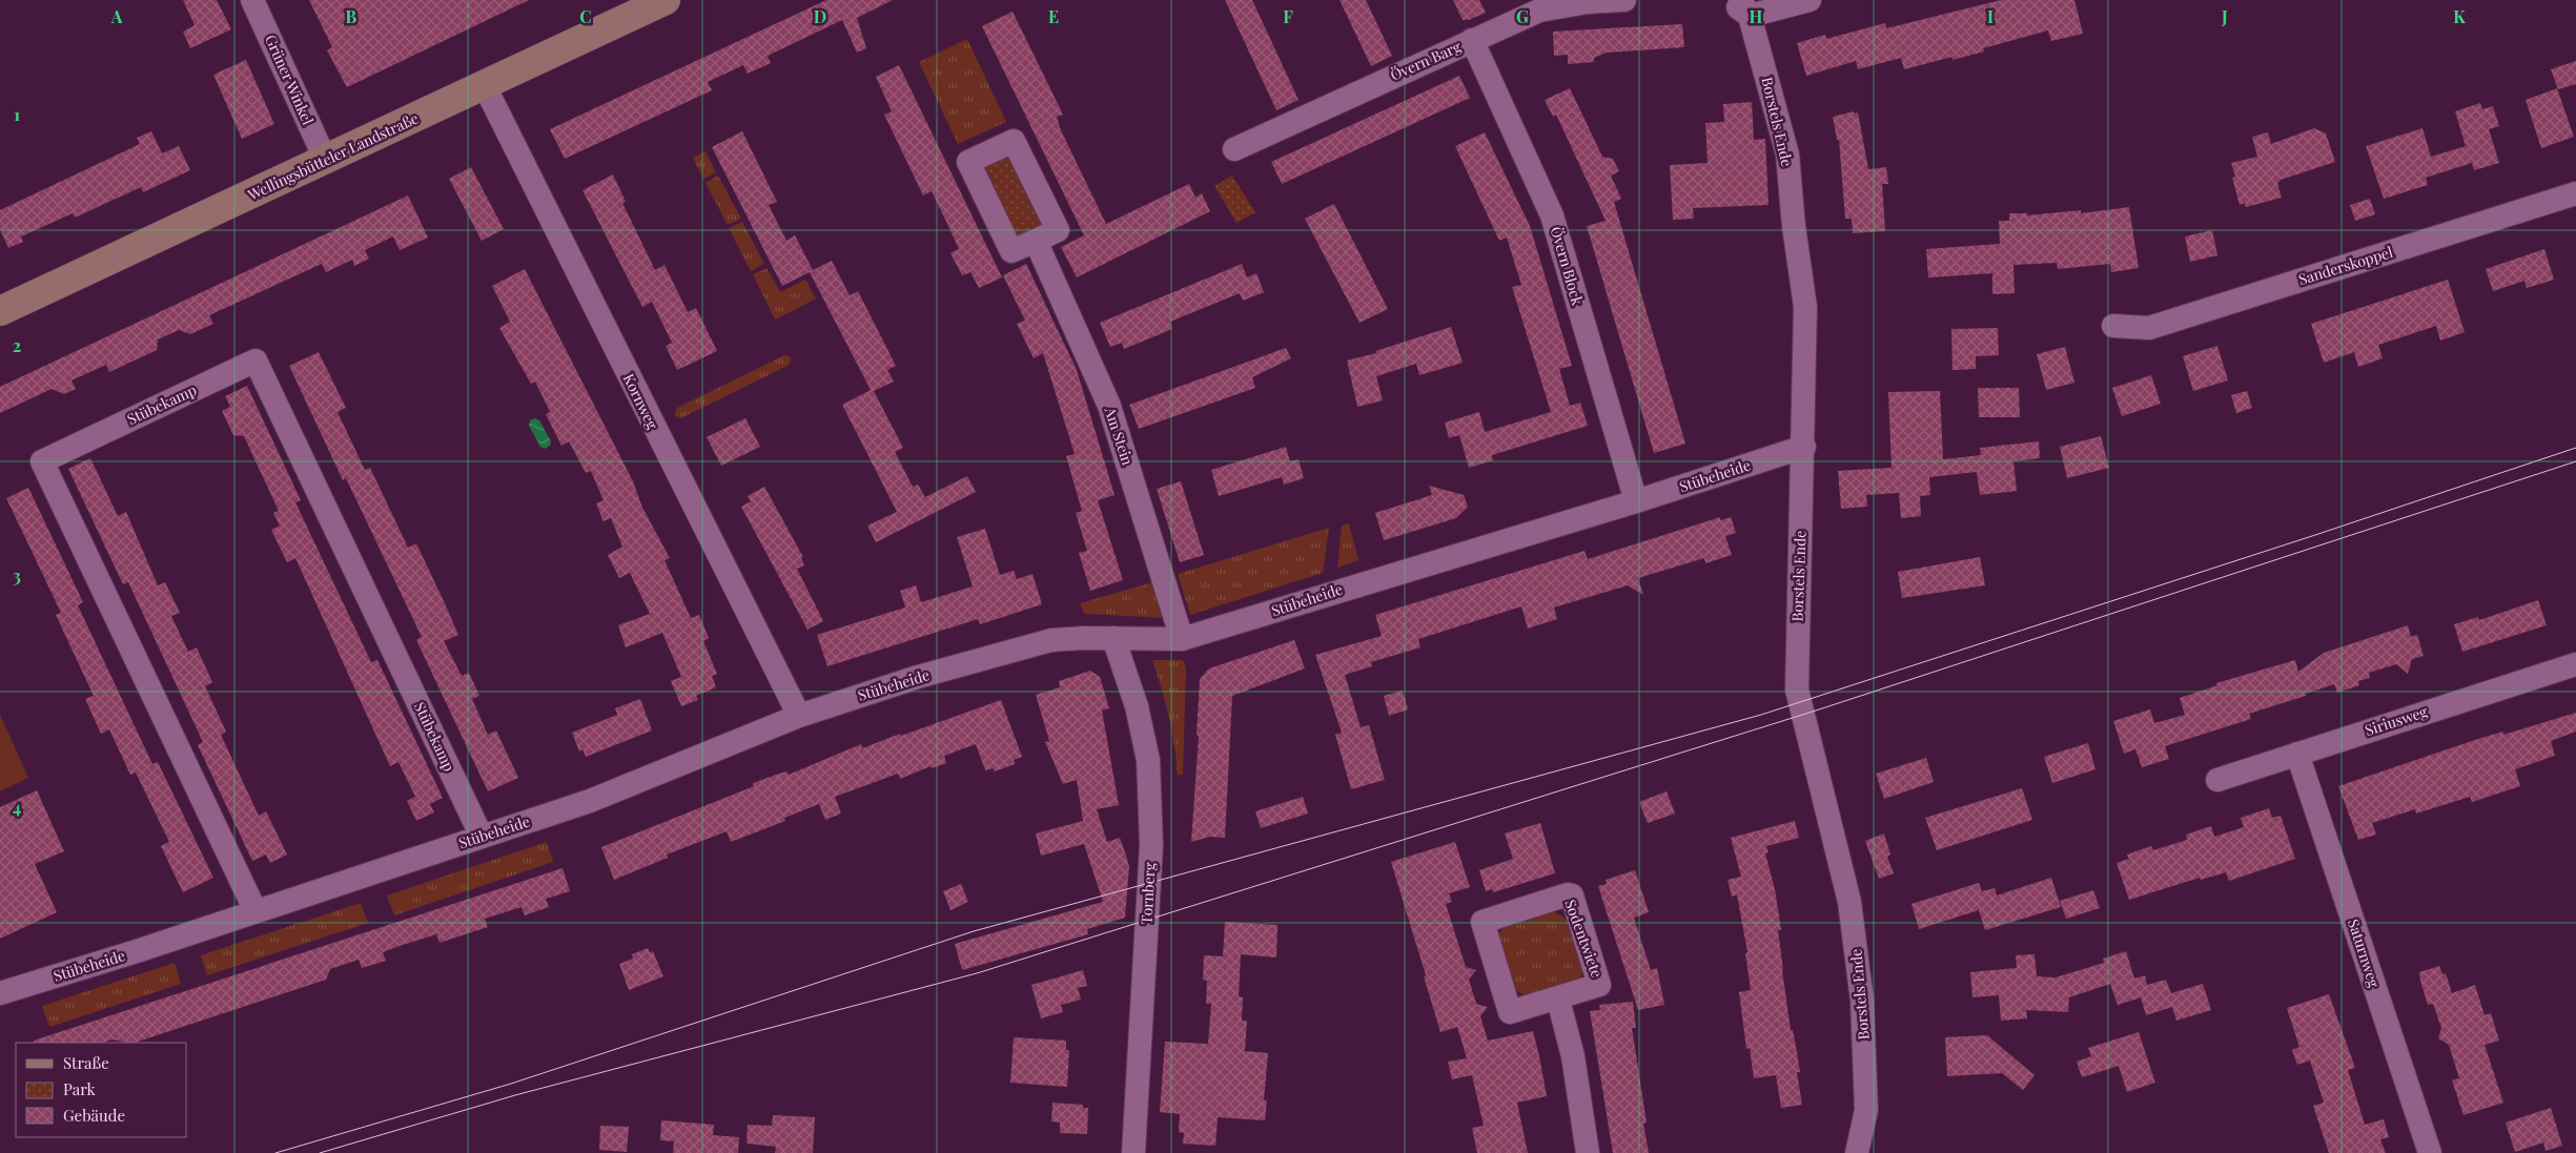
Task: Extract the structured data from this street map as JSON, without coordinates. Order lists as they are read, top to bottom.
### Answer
{
  "streets": {
    "main road": ["Wellingsbütteler Landstraße"],
    "street": [
      "Övern Barg",
      "Grüner Winkel",
      "Borstels Ende",
      "Övern Block",
      "Sanderskoppel",
      "Kornweg",
      "Stübekamp",
      "Am Stein",
      "Stübeheide",
      "Siriusweg",
      "Tornberg",
      "Sodentwiete",
      "Saturnweg"
    ]
  },
  "crossings": [
    ["Övern Barg", "Övern Block"],
    ["Grüner Winkel", "Wellingsbütteler Landstraße"],
    ["Borstels Ende", "Stübeheide"],
    ["Wellingsbütteler Landstraße", "Kornweg"],
    ["Övern Block", "Stübeheide"],
    ["Kornweg", "Stübeheide"],
    ["Stübekamp", "Stübeheide"],
    ["Am Stein", "Stübeheide"],
    ["Stübeheide", "Tornberg"],
    ["Siriusweg", "Saturnweg"]
  ],
  "legend": ["Straße", "Park", "Gebäude"],
  "grid": {
    "columns": [
      "A",
      "B",
      "C",
      "D",
      "E",
      "F",
      "G",
      "H",
      "I",
      "J",
      "K"
    ],
    "rows": [
      "1",
      "2",
      "3",
      "4"
    ]
  }
}
